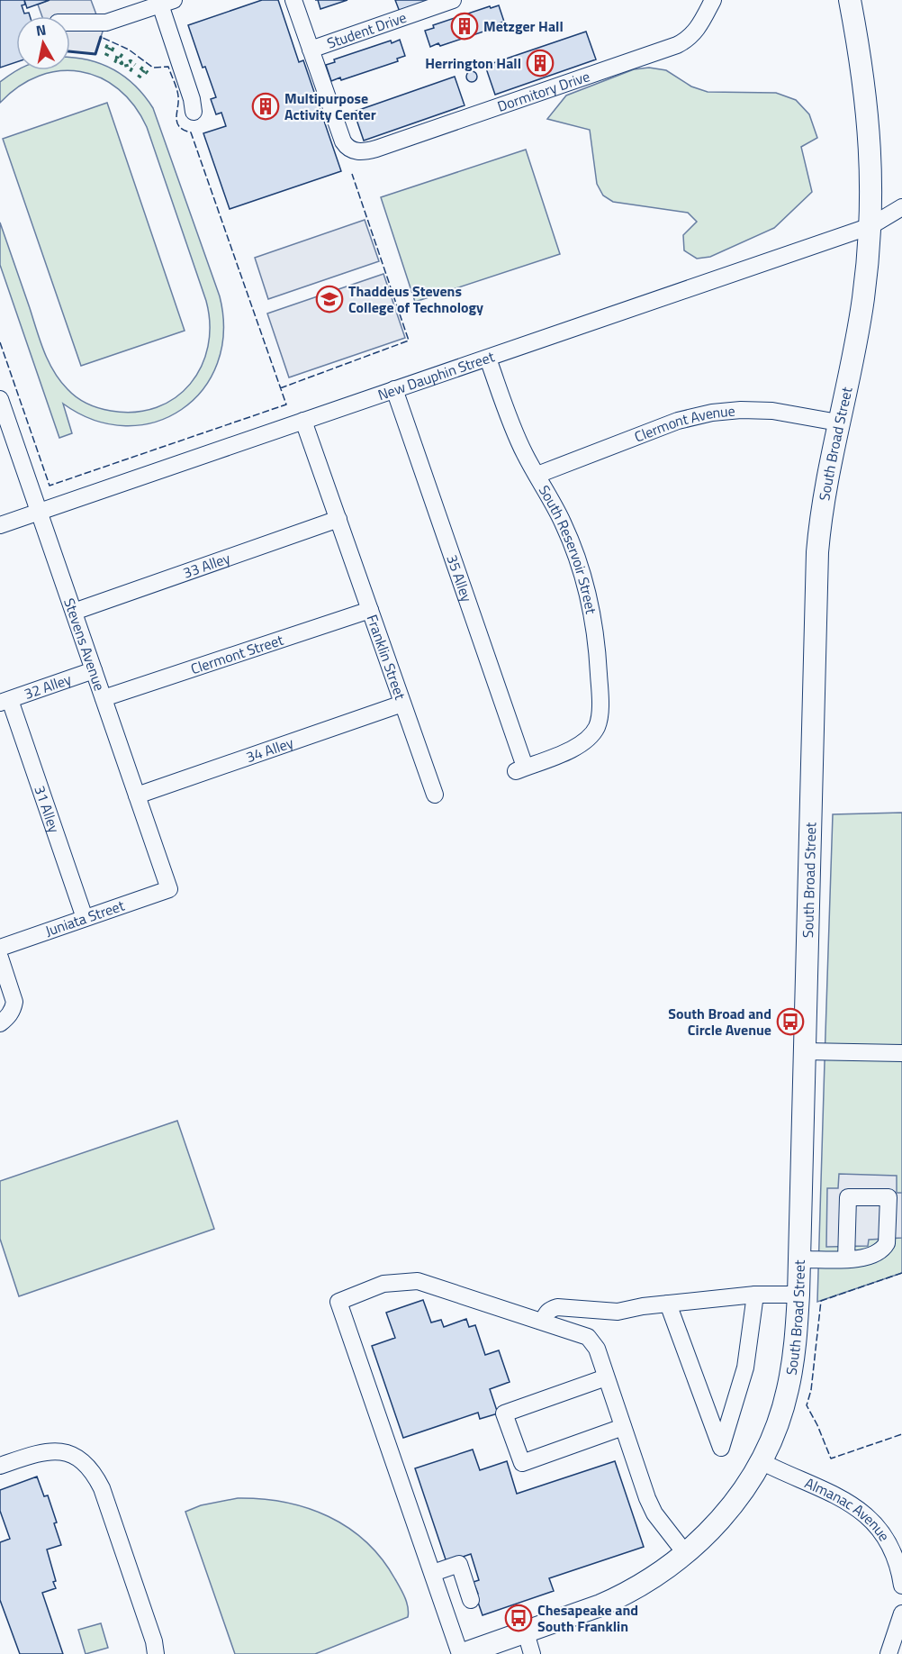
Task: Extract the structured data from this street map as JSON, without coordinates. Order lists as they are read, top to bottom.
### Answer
{
  "streets": {
    "main road": ["South Broad Street"],
    "street": [
      "Student Drive",
      "Dormitory Drive",
      "New Dauphin Street",
      "Clermont Avenue",
      "South Reservoir Street",
      "33 Alley",
      "35 Alley",
      "Stevens Avenue",
      "Clermont Street",
      "Franklin Street",
      "32 Alley",
      "34 Alley",
      "31 Alley",
      "Juniata Street",
      "Almanac Avenue"
    ]
  },
  "crossings": [
    ["Student Drive", "Dormitory Drive"],
    ["New Dauphin Street", "South Broad Street"],
    ["New Dauphin Street", "South Reservoir Street"],
    ["New Dauphin Street", "35 Alley"],
    ["New Dauphin Street", "Stevens Avenue"],
    ["New Dauphin Street", "Franklin Street"],
    ["Clermont Avenue", "South Broad Street"],
    ["Clermont Avenue", "South Reservoir Street"],
    ["South Broad Street", "Almanac Avenue"],
    ["South Reservoir Street", "35 Alley"],
    ["33 Alley", "Stevens Avenue"],
    ["33 Alley", "Franklin Street"],
    ["Stevens Avenue", "Clermont Street"],
    ["Stevens Avenue", "32 Alley"],
    ["Stevens Avenue", "34 Alley"],
    ["Stevens Avenue", "Juniata Street"],
    ["Clermont Street", "Franklin Street"],
    ["Franklin Street", "34 Alley"],
    ["32 Alley", "31 Alley"],
    ["31 Alley", "Juniata Street"]
  ],
  "places": {
    "building": ["Metzger Hall", "Herrington Hall", "Multipurpose Activity Center"],
    "school or university": ["Thaddeus Stevens College of Technology"],
    "bus stop": ["South Broad and Circle Avenue", "Chesapeake and South Franklin"]
  },
  "north": "top"
}
